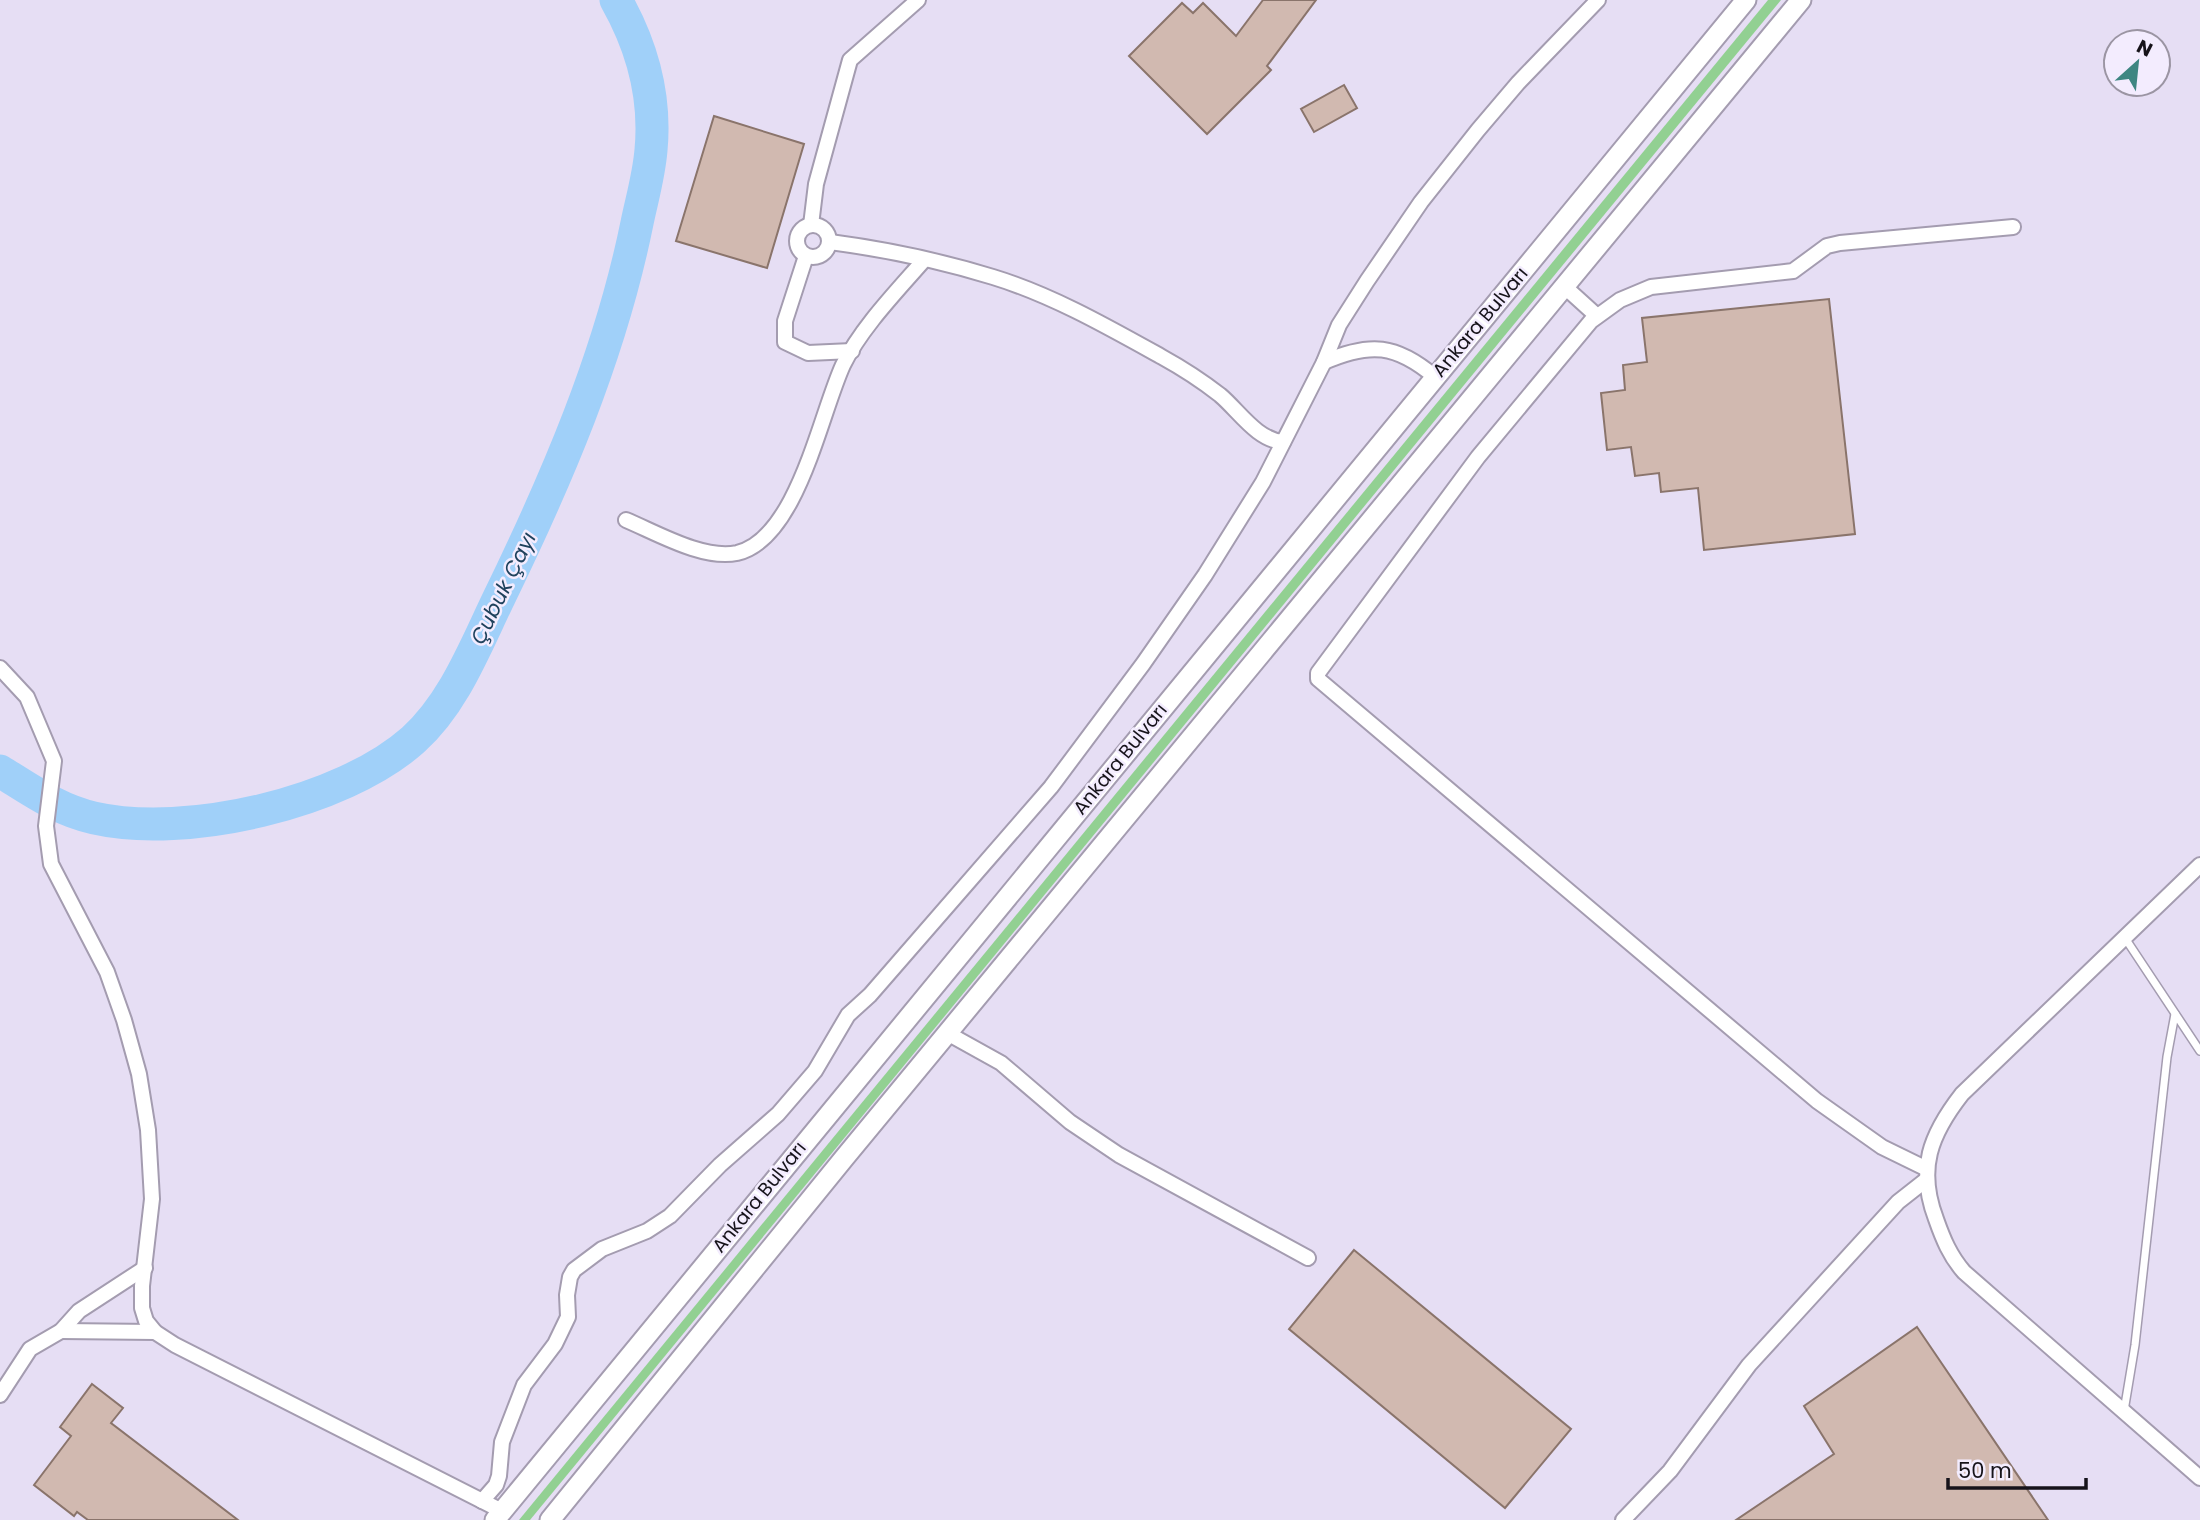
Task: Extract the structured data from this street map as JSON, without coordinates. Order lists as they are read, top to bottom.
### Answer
{
  "streets": {
    "main road": ["Ankara Bulvarı"]
  },
  "water": ["Çubuk Çayı"],
  "scale_bar": "50 m",
  "north": "top right"
}
